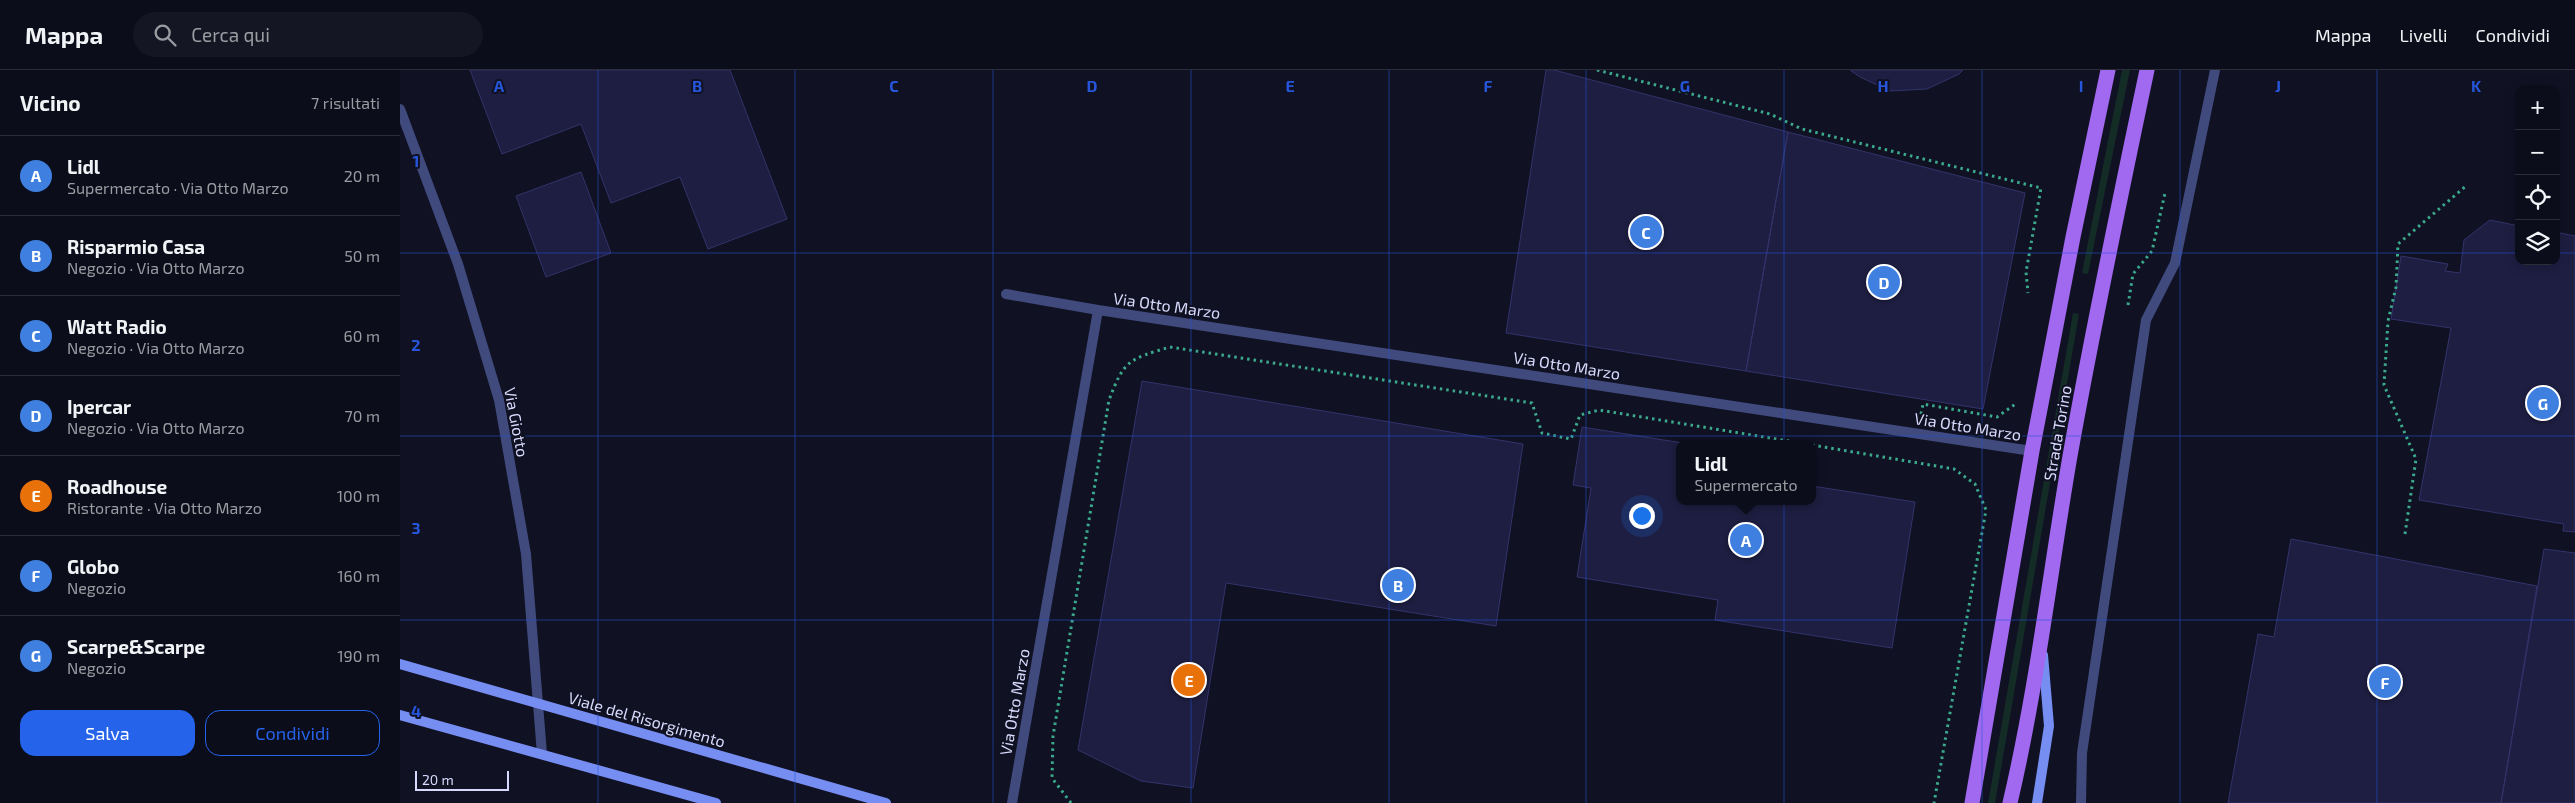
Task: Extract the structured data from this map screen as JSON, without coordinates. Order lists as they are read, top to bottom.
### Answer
{
  "streets": {
    "main road": ["Strada Torino"],
    "street": ["Via Otto Marzo", "Via Giotto", "Viale del Risorgimento"]
  },
  "crossings": [
    ["Via Otto Marzo", "Strada Torino"],
    ["Via Giotto", "Viale del Risorgimento"]
  ],
  "scale_bar": "20 m",
  "page": {
    "header": "Mappa",
    "search": "Cerca qui",
    "nav": ["Mappa", "Livelli", "Condividi"],
    "heading": ["Vicino", "7 risultati"],
    "map_buttons": ["+", "−"],
    "list": [
      {
        "mark": "A",
        "name": "Lidl",
        "note": "Supermercato · Via Otto Marzo",
        "value": "20 m"
      },
      {
        "mark": "B",
        "name": "Risparmio Casa",
        "note": "Negozio · Via Otto Marzo",
        "value": "50 m"
      },
      {
        "mark": "C",
        "name": "Watt Radio",
        "note": "Negozio · Via Otto Marzo",
        "value": "60 m"
      },
      {
        "mark": "D",
        "name": "Ipercar",
        "note": "Negozio · Via Otto Marzo",
        "value": "70 m"
      },
      {
        "mark": "E",
        "name": "Roadhouse",
        "note": "Ristorante · Via Otto Marzo",
        "value": "100 m"
      },
      {
        "mark": "F",
        "name": "Globo",
        "note": "Negozio",
        "value": "160 m"
      },
      {
        "mark": "G",
        "name": "Scarpe&Scarpe",
        "note": "Negozio",
        "value": "190 m"
      }
    ],
    "pins": [
      "C",
      "D",
      "G",
      "A",
      "B",
      "E",
      "F"
    ],
    "popup": ["Lidl", "Supermercato"],
    "buttons": ["Salva", "Condividi"],
    "scale": "20 m"
  },
  "grid": {
    "columns": [
      "A",
      "B",
      "C",
      "D",
      "E",
      "F",
      "G",
      "H",
      "I",
      "J",
      "K"
    ],
    "rows": [
      "1",
      "2",
      "3",
      "4"
    ]
  }
}
